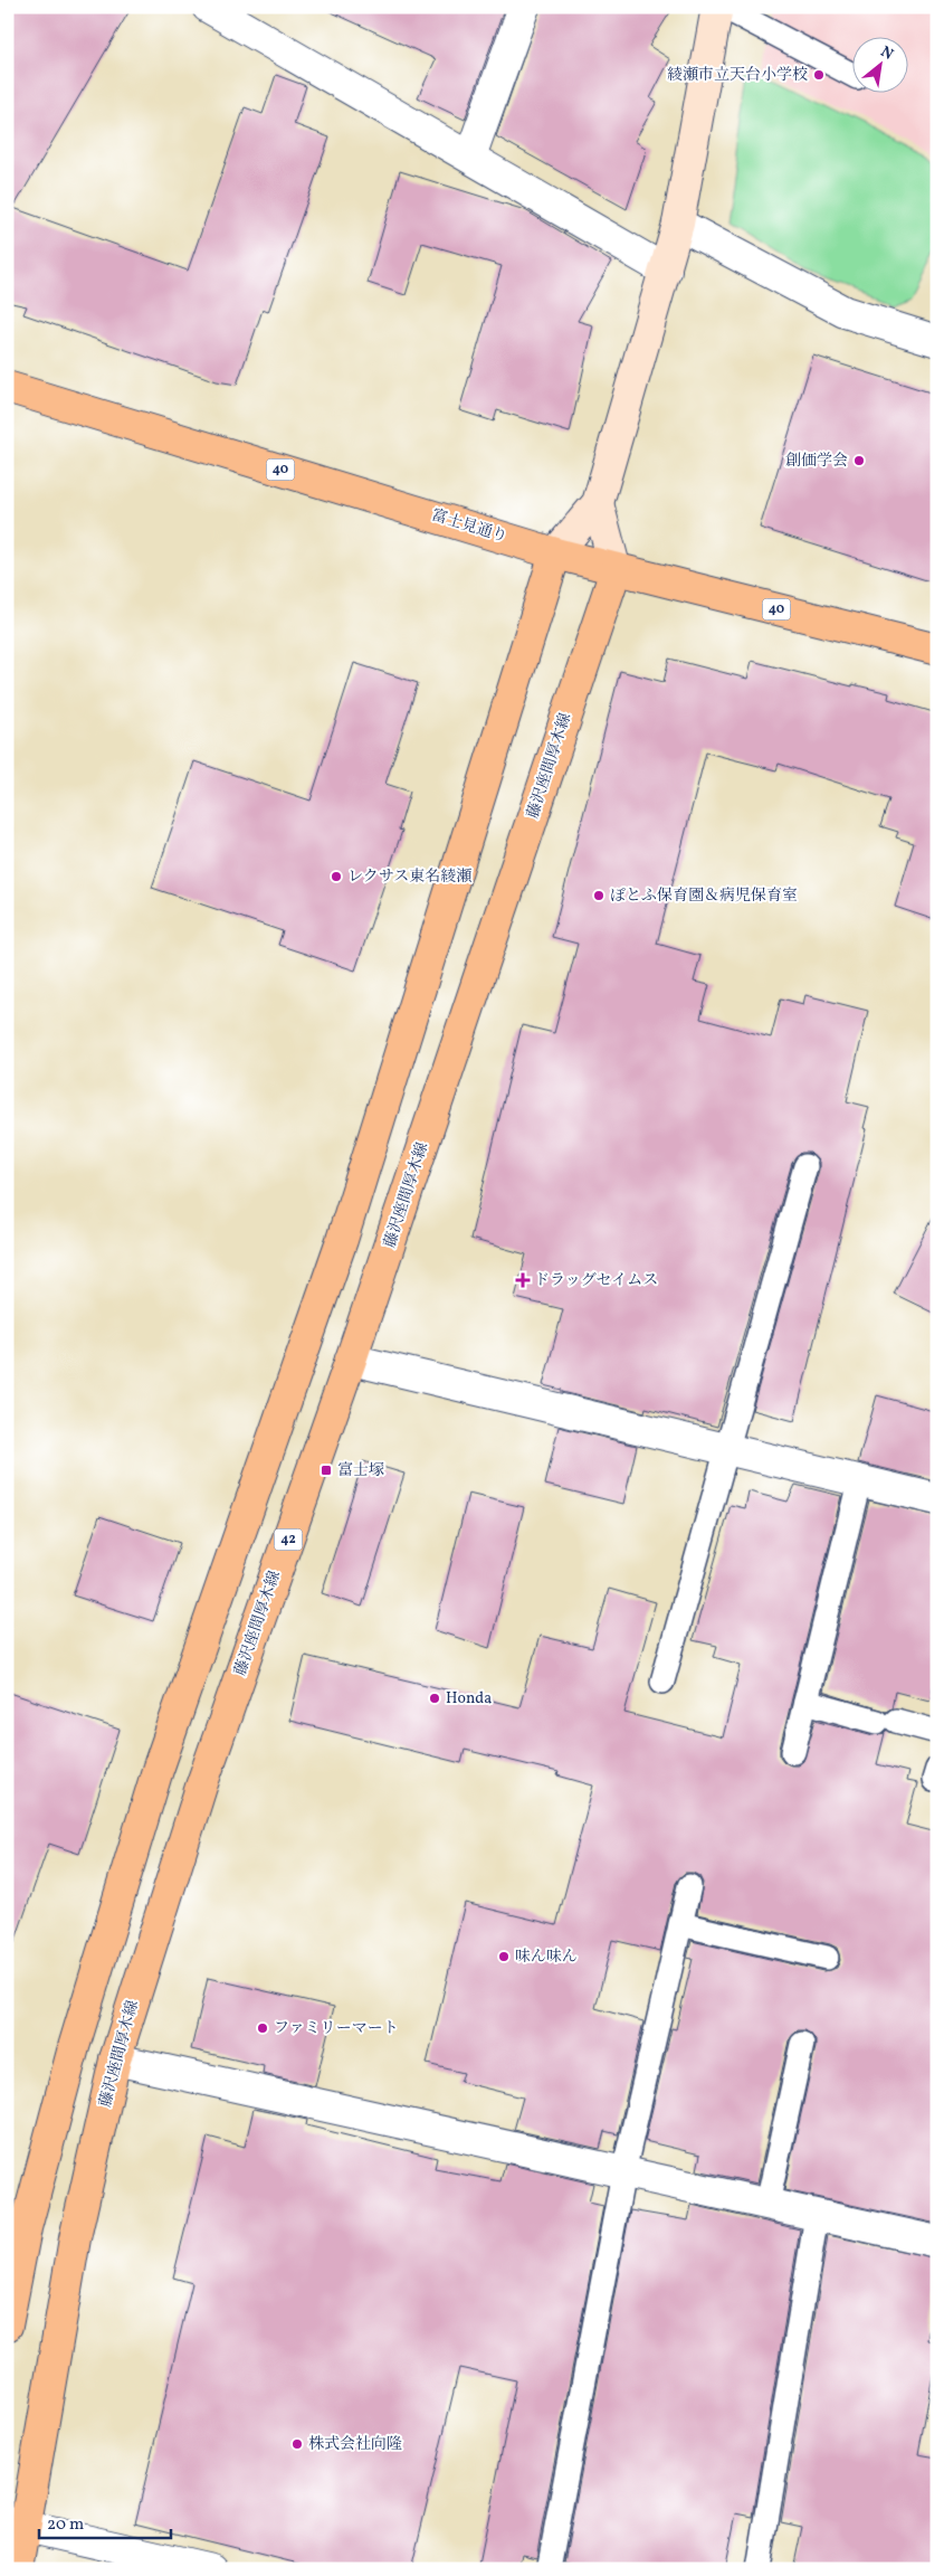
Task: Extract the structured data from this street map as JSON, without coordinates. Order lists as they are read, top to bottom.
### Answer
{
  "streets": {
    "main road": [
      "40",
      "富士見通り",
      "藤沢座間厚木線",
      "42"
    ]
  },
  "crossings": [
    ["富士見通り", "藤沢座間厚木線"]
  ],
  "places": {
    "other": [
      "綾瀬市立天台小学校",
      "創価学会",
      "レクサス東名綾瀬",
      "ぽとふ保育園＆病児保育室",
      "Honda",
      "味ん味ん",
      "ファミリーマート",
      "株式会社向隆"
    ],
    "health": ["ドラッグセイムス"],
    "transit": ["富士塚"]
  },
  "scale_bar": "20 m",
  "north": "top right"
}
